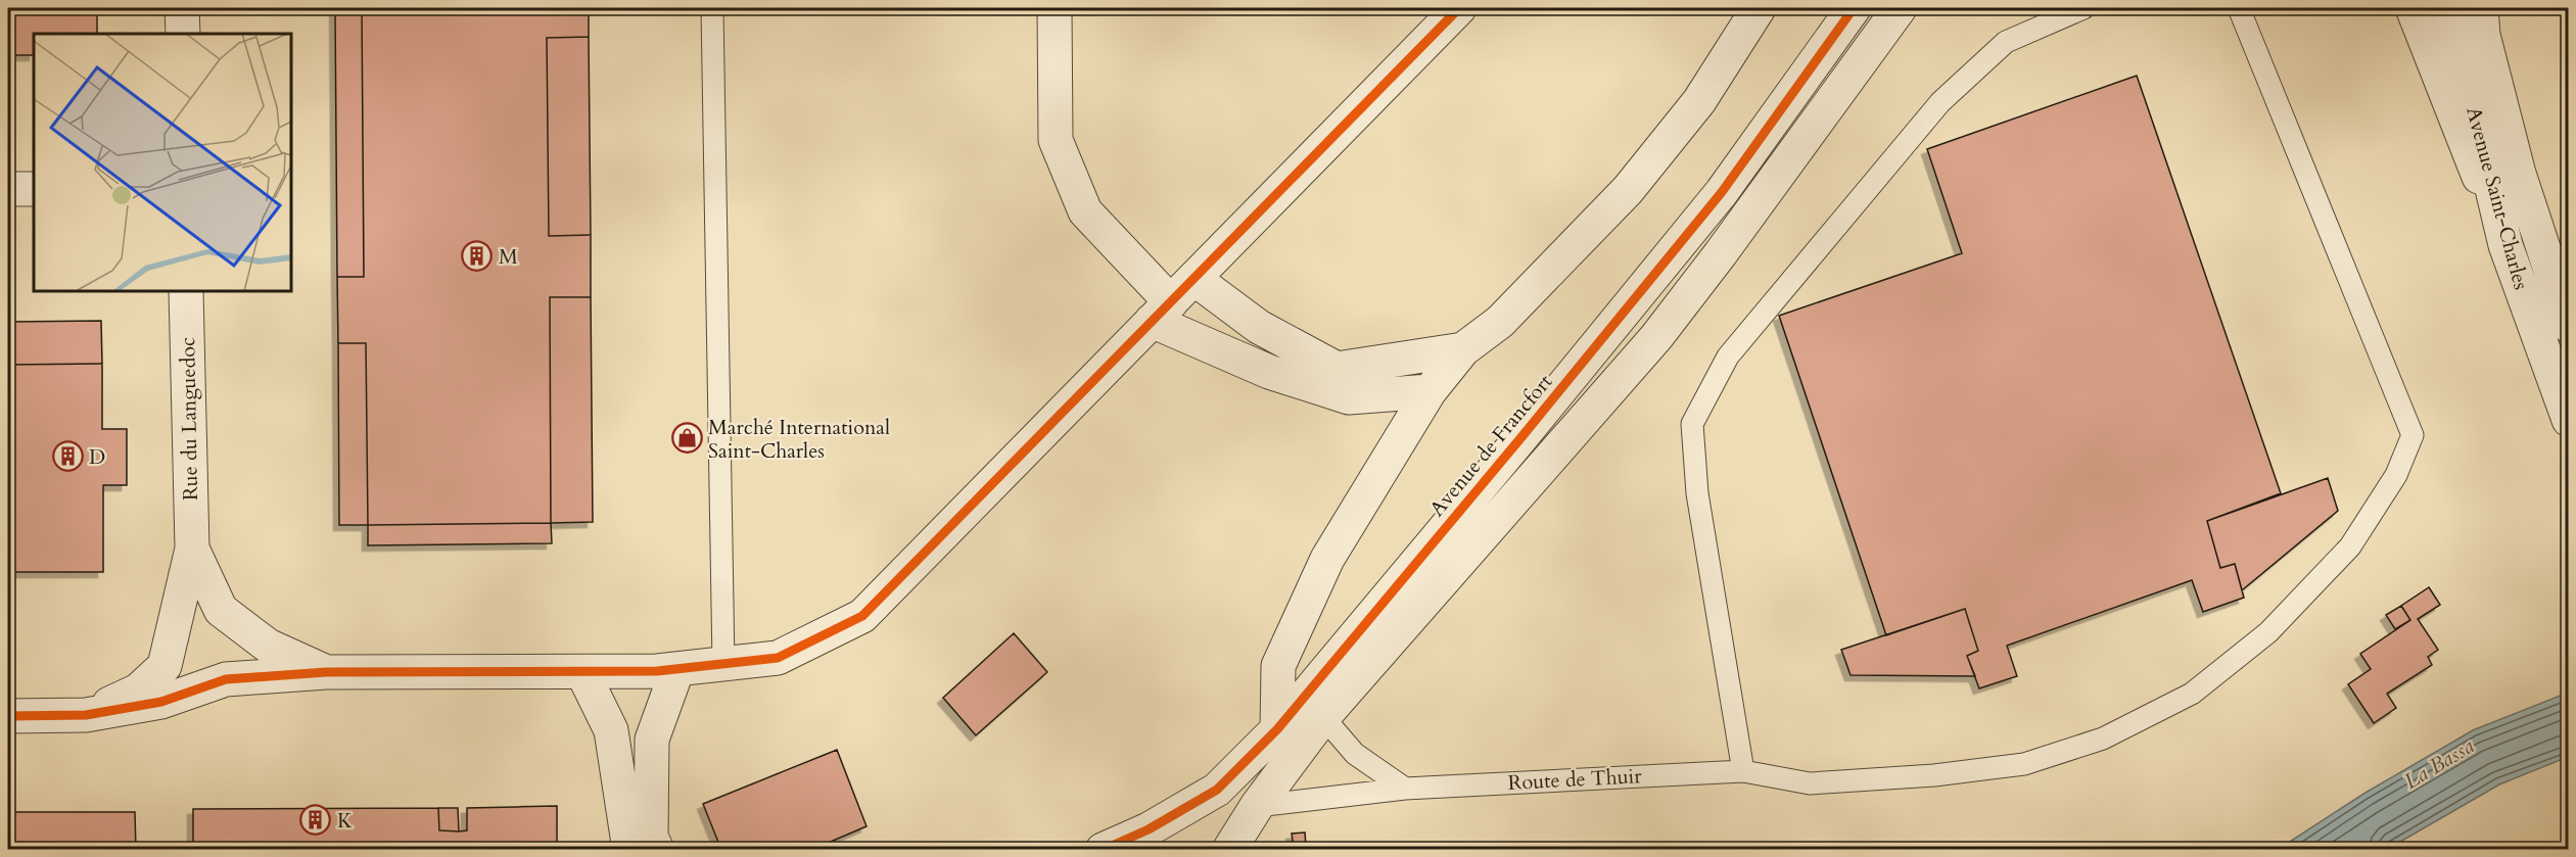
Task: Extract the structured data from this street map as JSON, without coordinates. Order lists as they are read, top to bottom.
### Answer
{
  "streets": {
    "street": ["Avenue Saint-Charles", "Rue du Languedoc", "Avenue de Francfort"],
    "lane": ["Route de Thuir"]
  },
  "water": ["La Bassa"],
  "places": {
    "building": ["M", "D", "K"],
    "shop": ["Marché International Saint-Charles"]
  }
}
